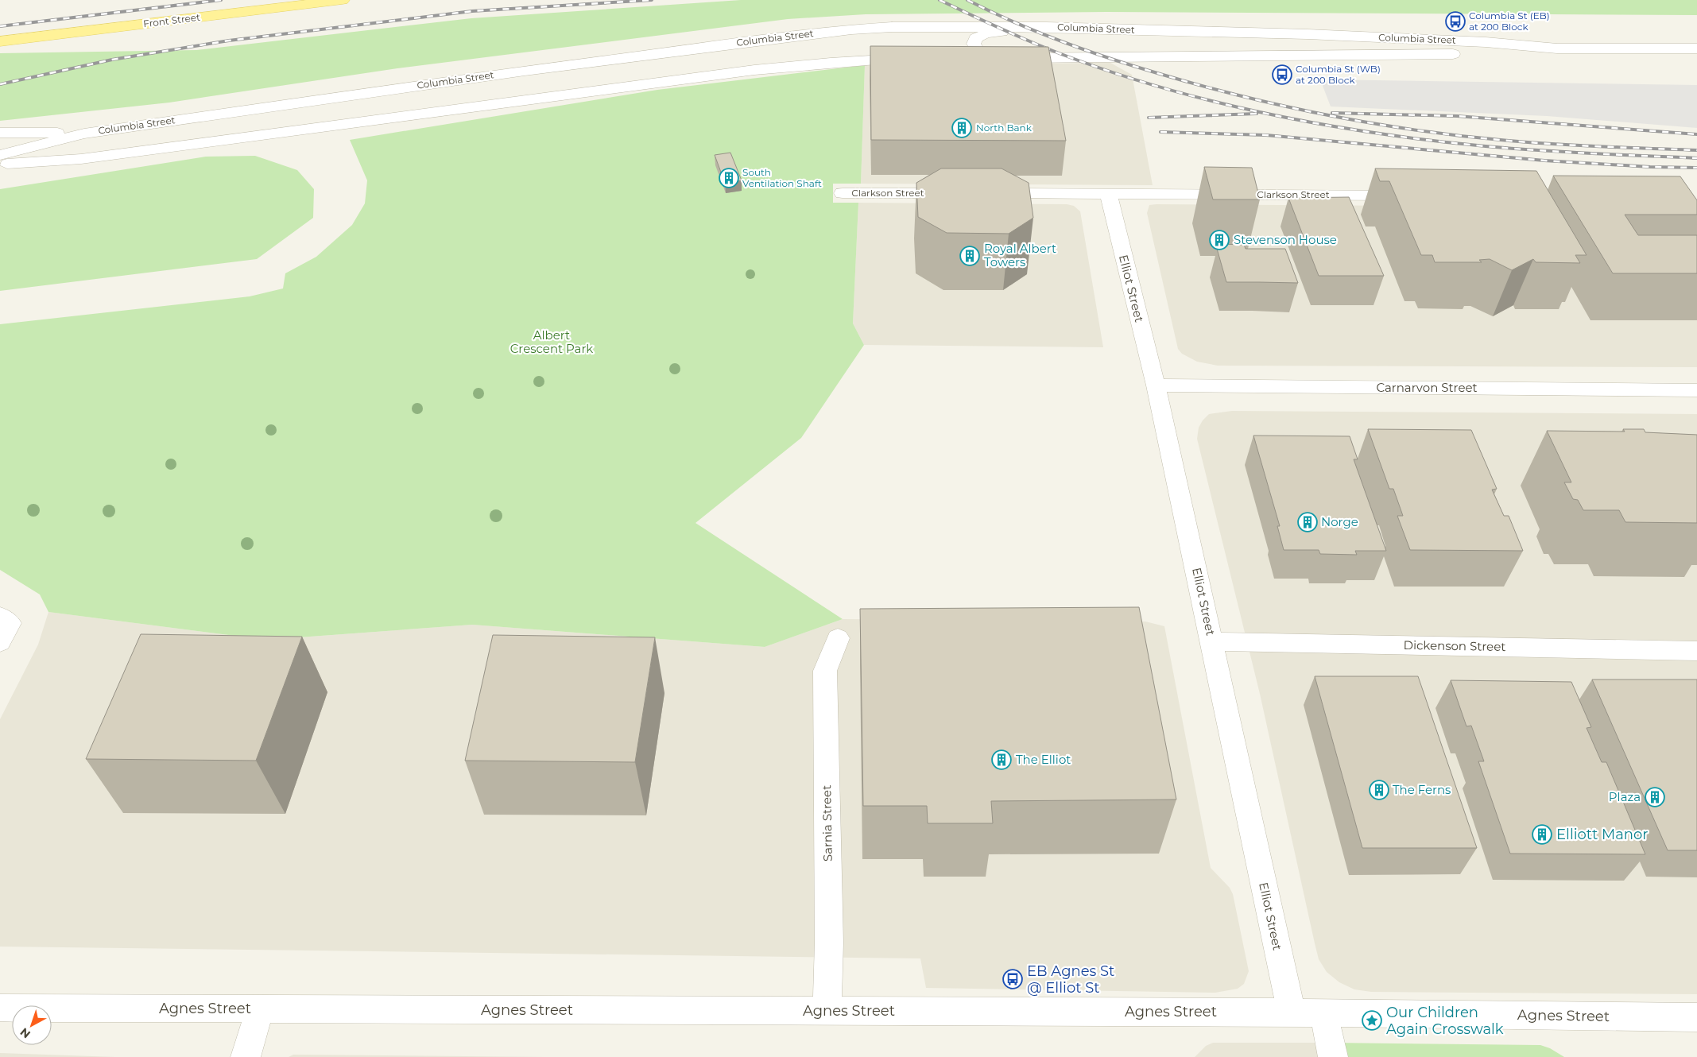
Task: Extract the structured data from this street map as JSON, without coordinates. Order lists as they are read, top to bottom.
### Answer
{
  "streets": {
    "main road": ["Front Street"],
    "street": [
      "Columbia Street",
      "Clarkson Street",
      "Elliot Street",
      "Carnarvon Street",
      "Dickenson Street",
      "Sarnia Street",
      "Agnes Street"
    ]
  },
  "crossings": [
    ["Clarkson Street", "Elliot Street"],
    ["Elliot Street", "Carnarvon Street"],
    ["Elliot Street", "Dickenson Street"],
    ["Elliot Street", "Agnes Street"],
    ["Sarnia Street", "Agnes Street"]
  ],
  "parks": ["Albert Crescent Park"],
  "places": {
    "bus stop": ["Columbia St (EB) at 200 Block", "Columbia St (WB) at 200 Block", "EB Agnes St @ Elliot St"],
    "building": [
      "North Bank",
      "South Ventilation Shaft",
      "Stevenson House",
      "Royal Albert Towers",
      "Norge",
      "The Elliot",
      "The Ferns",
      "Plaza",
      "Elliott Manor"
    ],
    "place": ["Our Children Again Crosswalk"]
  },
  "north": "bottom left"
}
